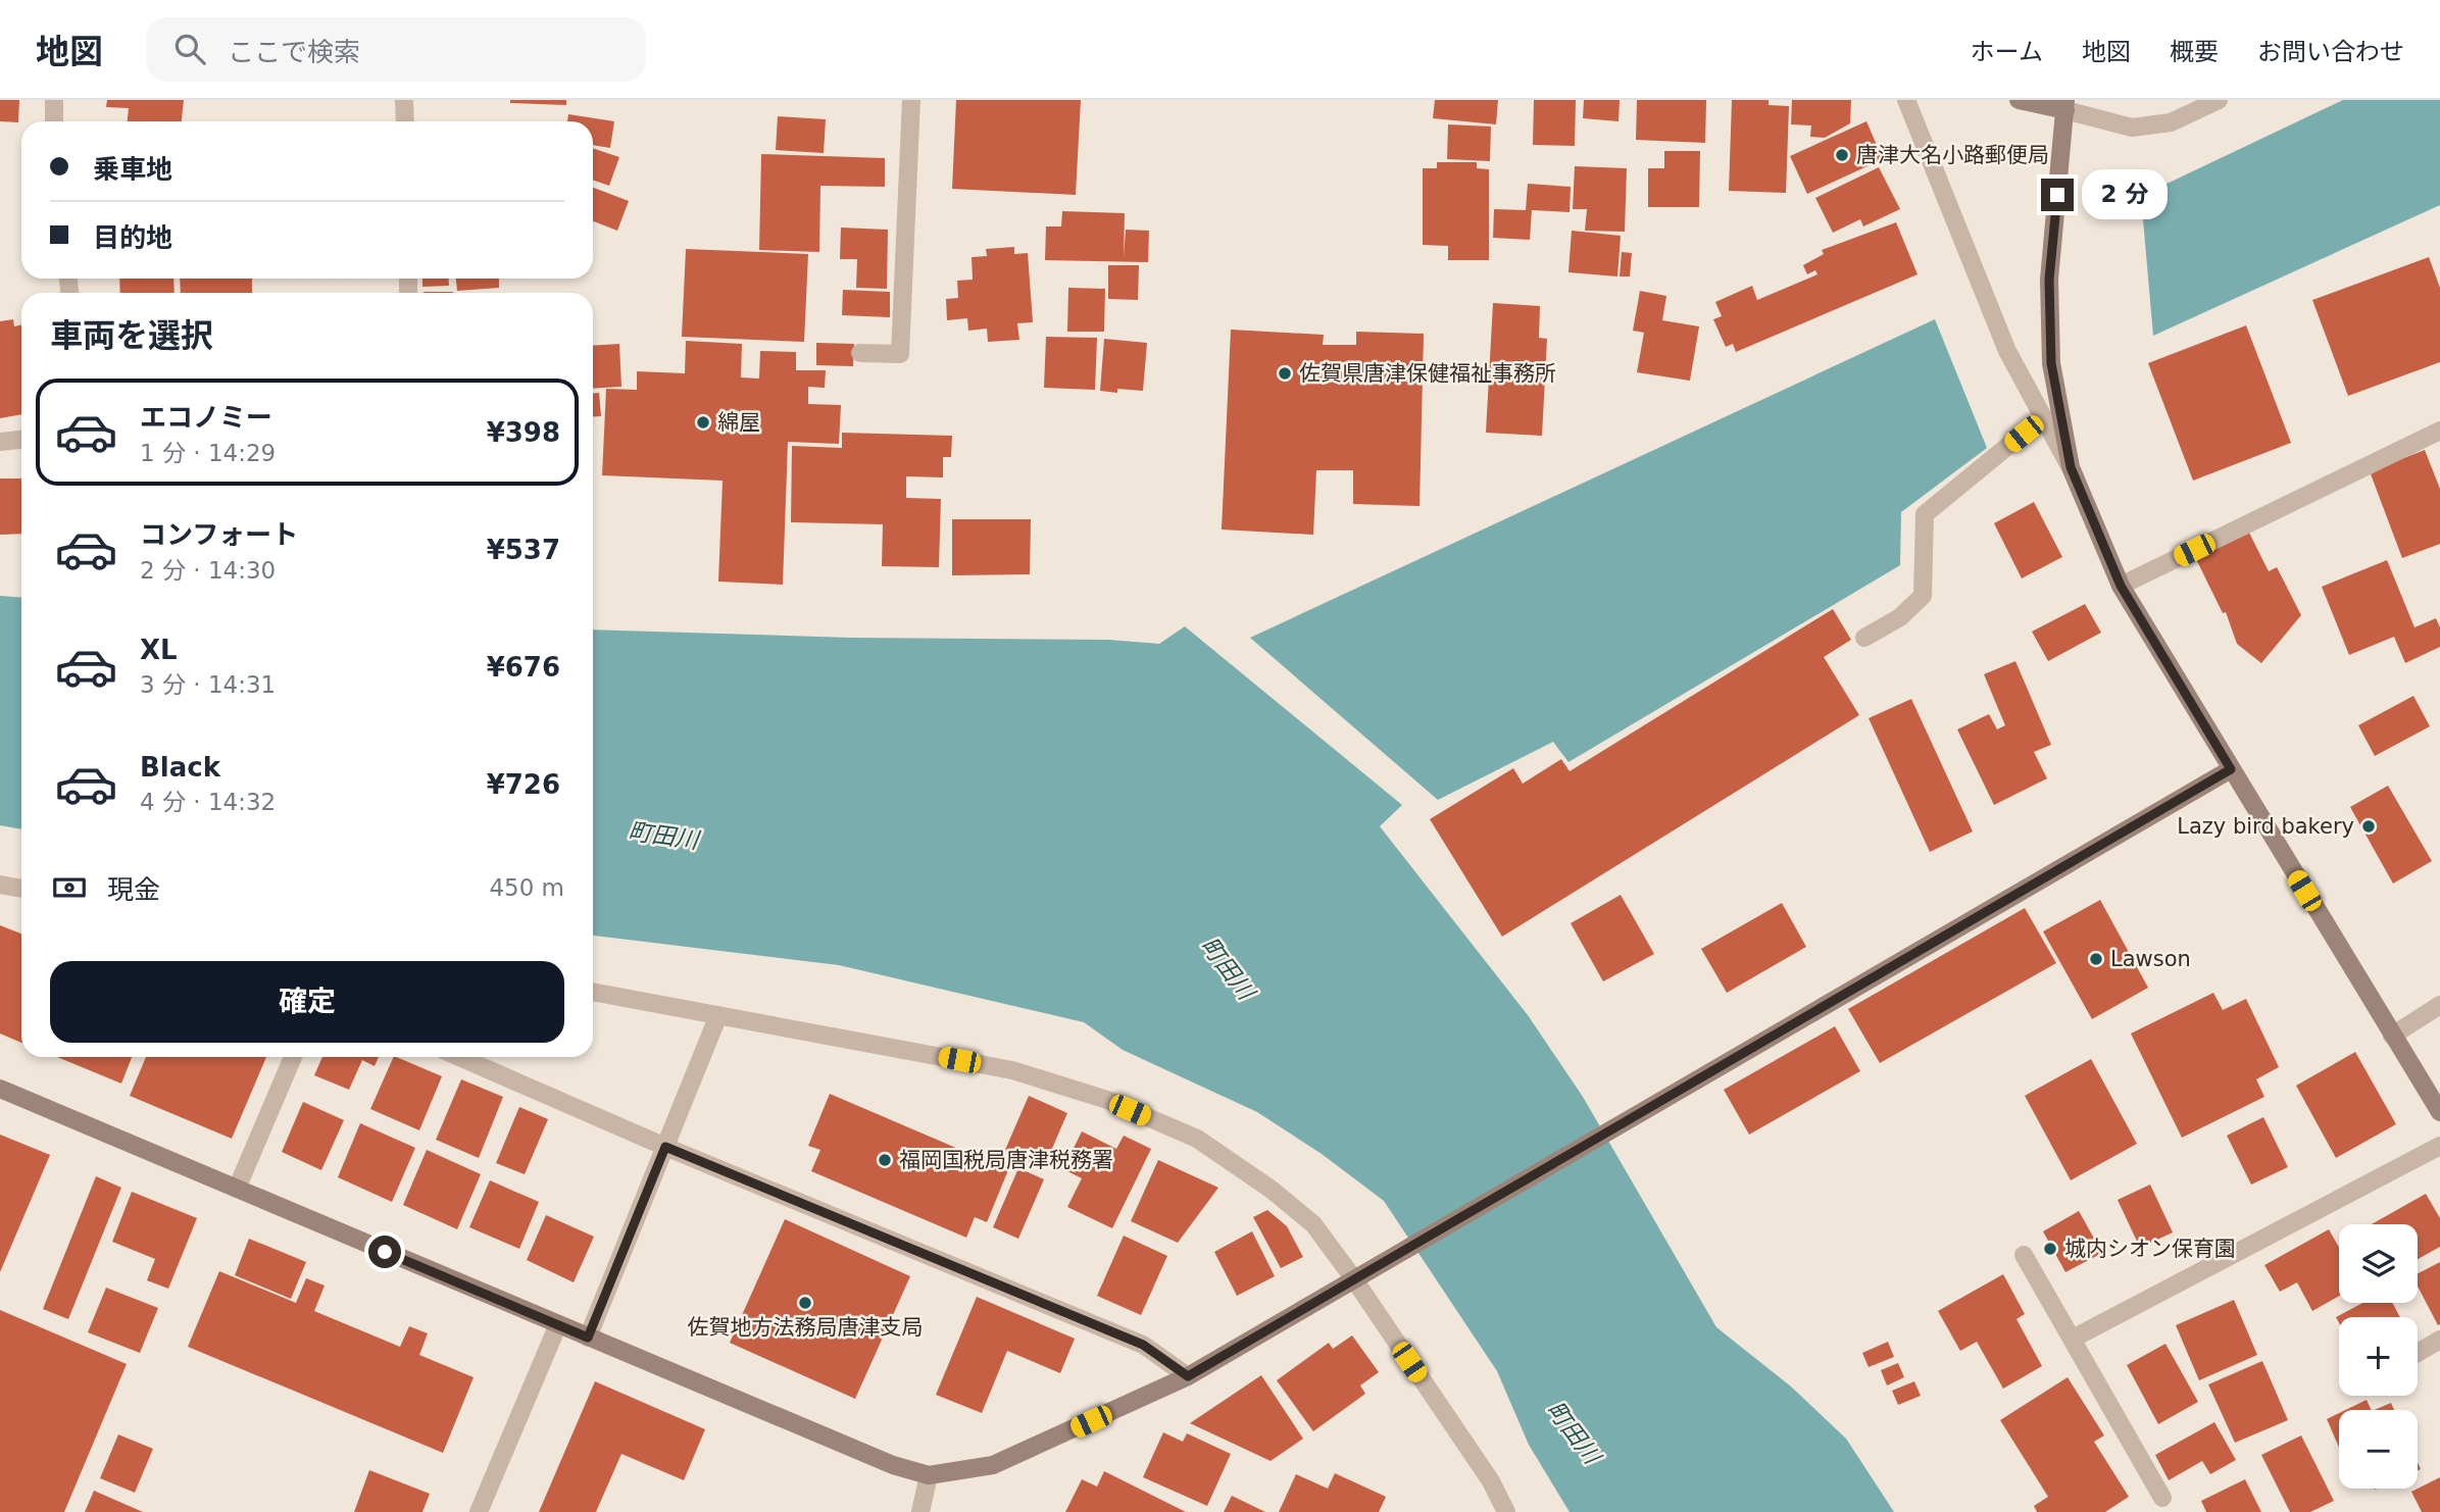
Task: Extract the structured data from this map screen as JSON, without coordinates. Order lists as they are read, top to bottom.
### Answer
{
  "water": ["町田川"],
  "places": [
    "唐津大名小路郵便局",
    "佐賀県唐津保健福祉事務所",
    "綿屋",
    "Lazy bird bakery",
    "Lawson",
    "福岡国税局唐津税務署",
    "城内シオン保育園",
    "佐賀地方法務局唐津支局"
  ],
  "page": {
    "header": "地図",
    "search": "ここで検索",
    "nav": [
      "ホーム",
      "地図",
      "概要",
      "お問い合わせ"
    ],
    "banner": ["乗車地", "目的地"],
    "bubble": "2 分",
    "heading": "車両を選択",
    "list": [
      {
        "name": "エコノミー",
        "note": "1 分 · 14:29",
        "value": "¥398"
      },
      {
        "name": "コンフォート",
        "note": "2 分 · 14:30",
        "value": "¥537"
      },
      {
        "name": "XL",
        "note": "3 分 · 14:31",
        "value": "¥676"
      },
      {
        "name": "Black",
        "note": "4 分 · 14:32",
        "value": "¥726"
      }
    ],
    "pay": ["現金", "450 m"],
    "buttons": "確定",
    "map_buttons": ["+", "−"]
  }
}
